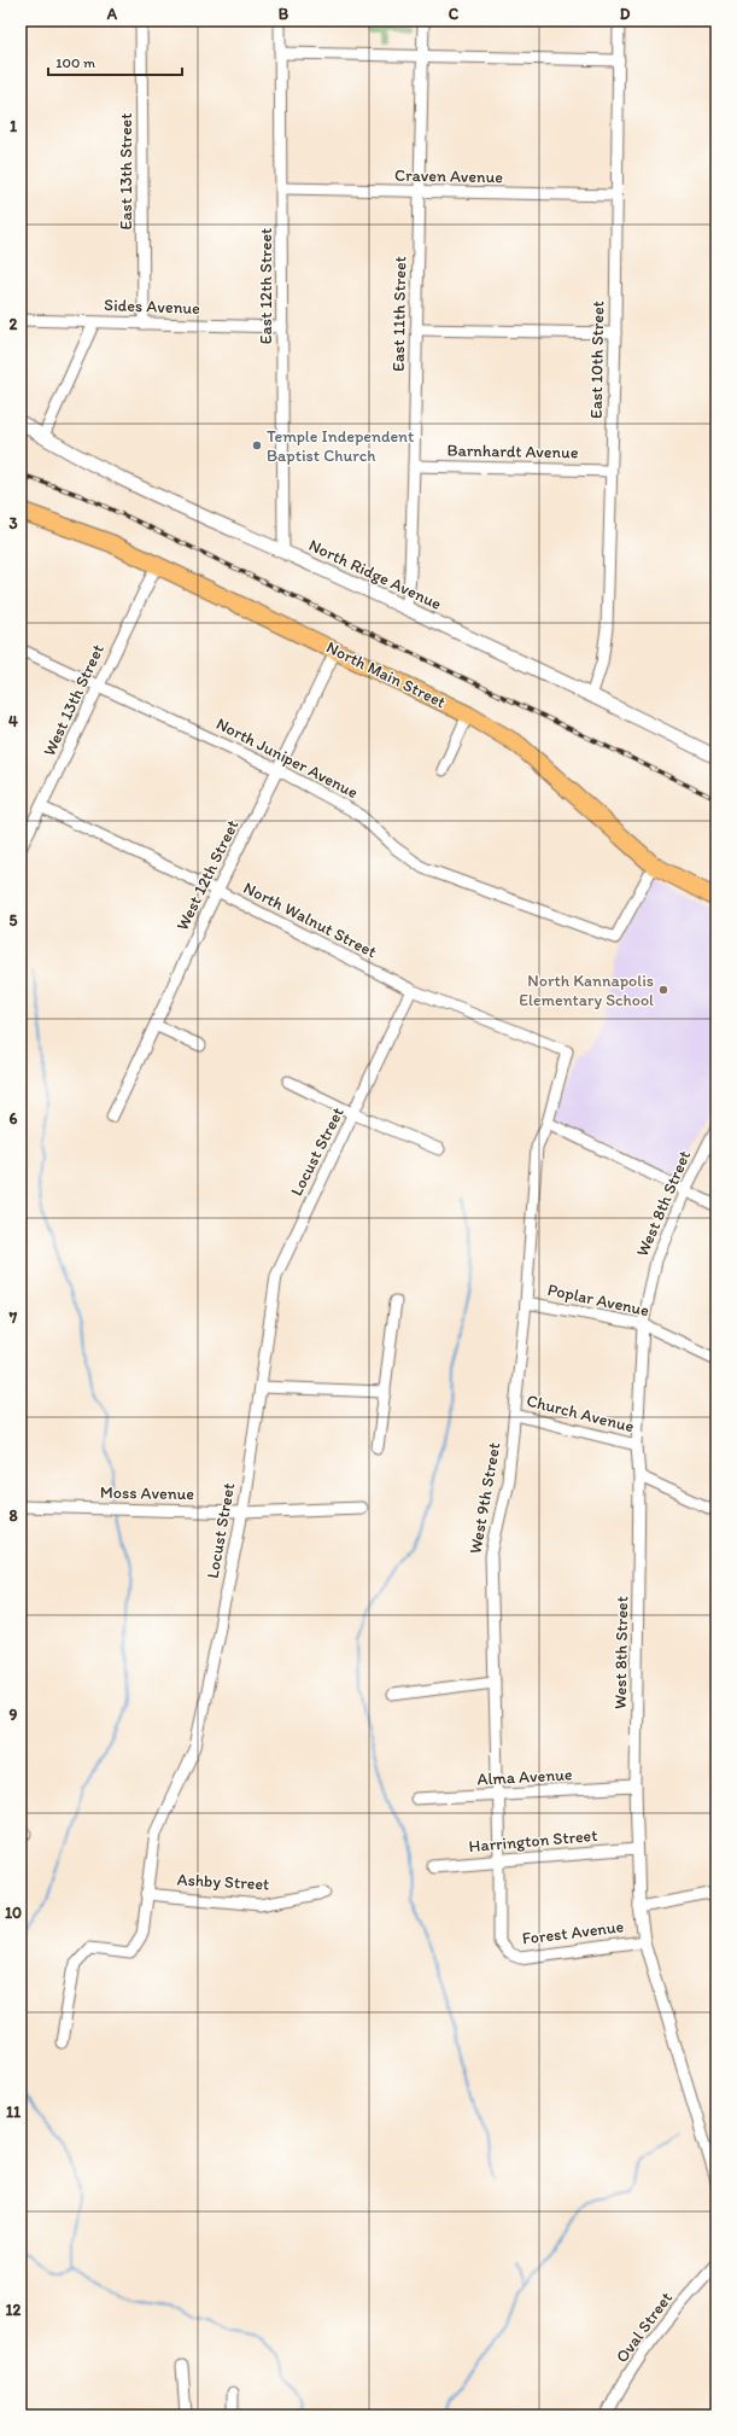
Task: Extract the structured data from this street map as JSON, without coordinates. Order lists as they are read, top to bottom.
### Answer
{
  "streets": {
    "main road": ["North Main Street"],
    "street": [
      "East 13th Street",
      "Craven Avenue",
      "East 12th Street",
      "Sides Avenue",
      "East 11th Street",
      "East 10th Street",
      "Barnhardt Avenue",
      "North Ridge Avenue",
      "West 13th Street",
      "North Juniper Avenue",
      "West 12th Street",
      "North Walnut Street",
      "Locust Street",
      "West 8th Street",
      "Poplar Avenue",
      "Church Avenue",
      "Moss Avenue",
      "West 9th Street",
      "Alma Avenue",
      "Harrington Street",
      "Ashby Street",
      "Forest Avenue",
      "Oval Street"
    ]
  },
  "crossings": [
    ["East 13th Street", "Sides Avenue"],
    ["Craven Avenue", "East 12th Street"],
    ["Craven Avenue", "East 11th Street"],
    ["Craven Avenue", "East 10th Street"],
    ["East 12th Street", "Sides Avenue"],
    ["East 12th Street", "North Ridge Avenue"],
    ["East 11th Street", "Barnhardt Avenue"],
    ["East 11th Street", "North Ridge Avenue"],
    ["East 10th Street", "Barnhardt Avenue"],
    ["East 10th Street", "North Ridge Avenue"],
    ["North Main Street", "West 13th Street"],
    ["North Main Street", "North Juniper Avenue"],
    ["North Main Street", "West 12th Street"],
    ["West 13th Street", "North Juniper Avenue"],
    ["West 13th Street", "North Walnut Street"],
    ["North Juniper Avenue", "West 12th Street"],
    ["West 12th Street", "North Walnut Street"],
    ["North Walnut Street", "Locust Street"],
    ["North Walnut Street", "West 9th Street"],
    ["Locust Street", "Moss Avenue"],
    ["Locust Street", "Ashby Street"],
    ["West 8th Street", "Poplar Avenue"],
    ["West 8th Street", "Church Avenue"],
    ["West 8th Street", "Alma Avenue"],
    ["West 8th Street", "Harrington Street"],
    ["West 8th Street", "Forest Avenue"],
    ["Poplar Avenue", "West 9th Street"],
    ["Church Avenue", "West 9th Street"],
    ["West 9th Street", "Alma Avenue"],
    ["West 9th Street", "Harrington Street"],
    ["West 9th Street", "Forest Avenue"]
  ],
  "places": ["Temple Independent Baptist Church", "North Kannapolis Elementary School"],
  "scale_bar": "100 m",
  "grid": {
    "columns": [
      "A",
      "B",
      "C",
      "D"
    ],
    "rows": [
      "1",
      "2",
      "3",
      "4",
      "5",
      "6",
      "7",
      "8",
      "9",
      "10",
      "11",
      "12"
    ]
  }
}
